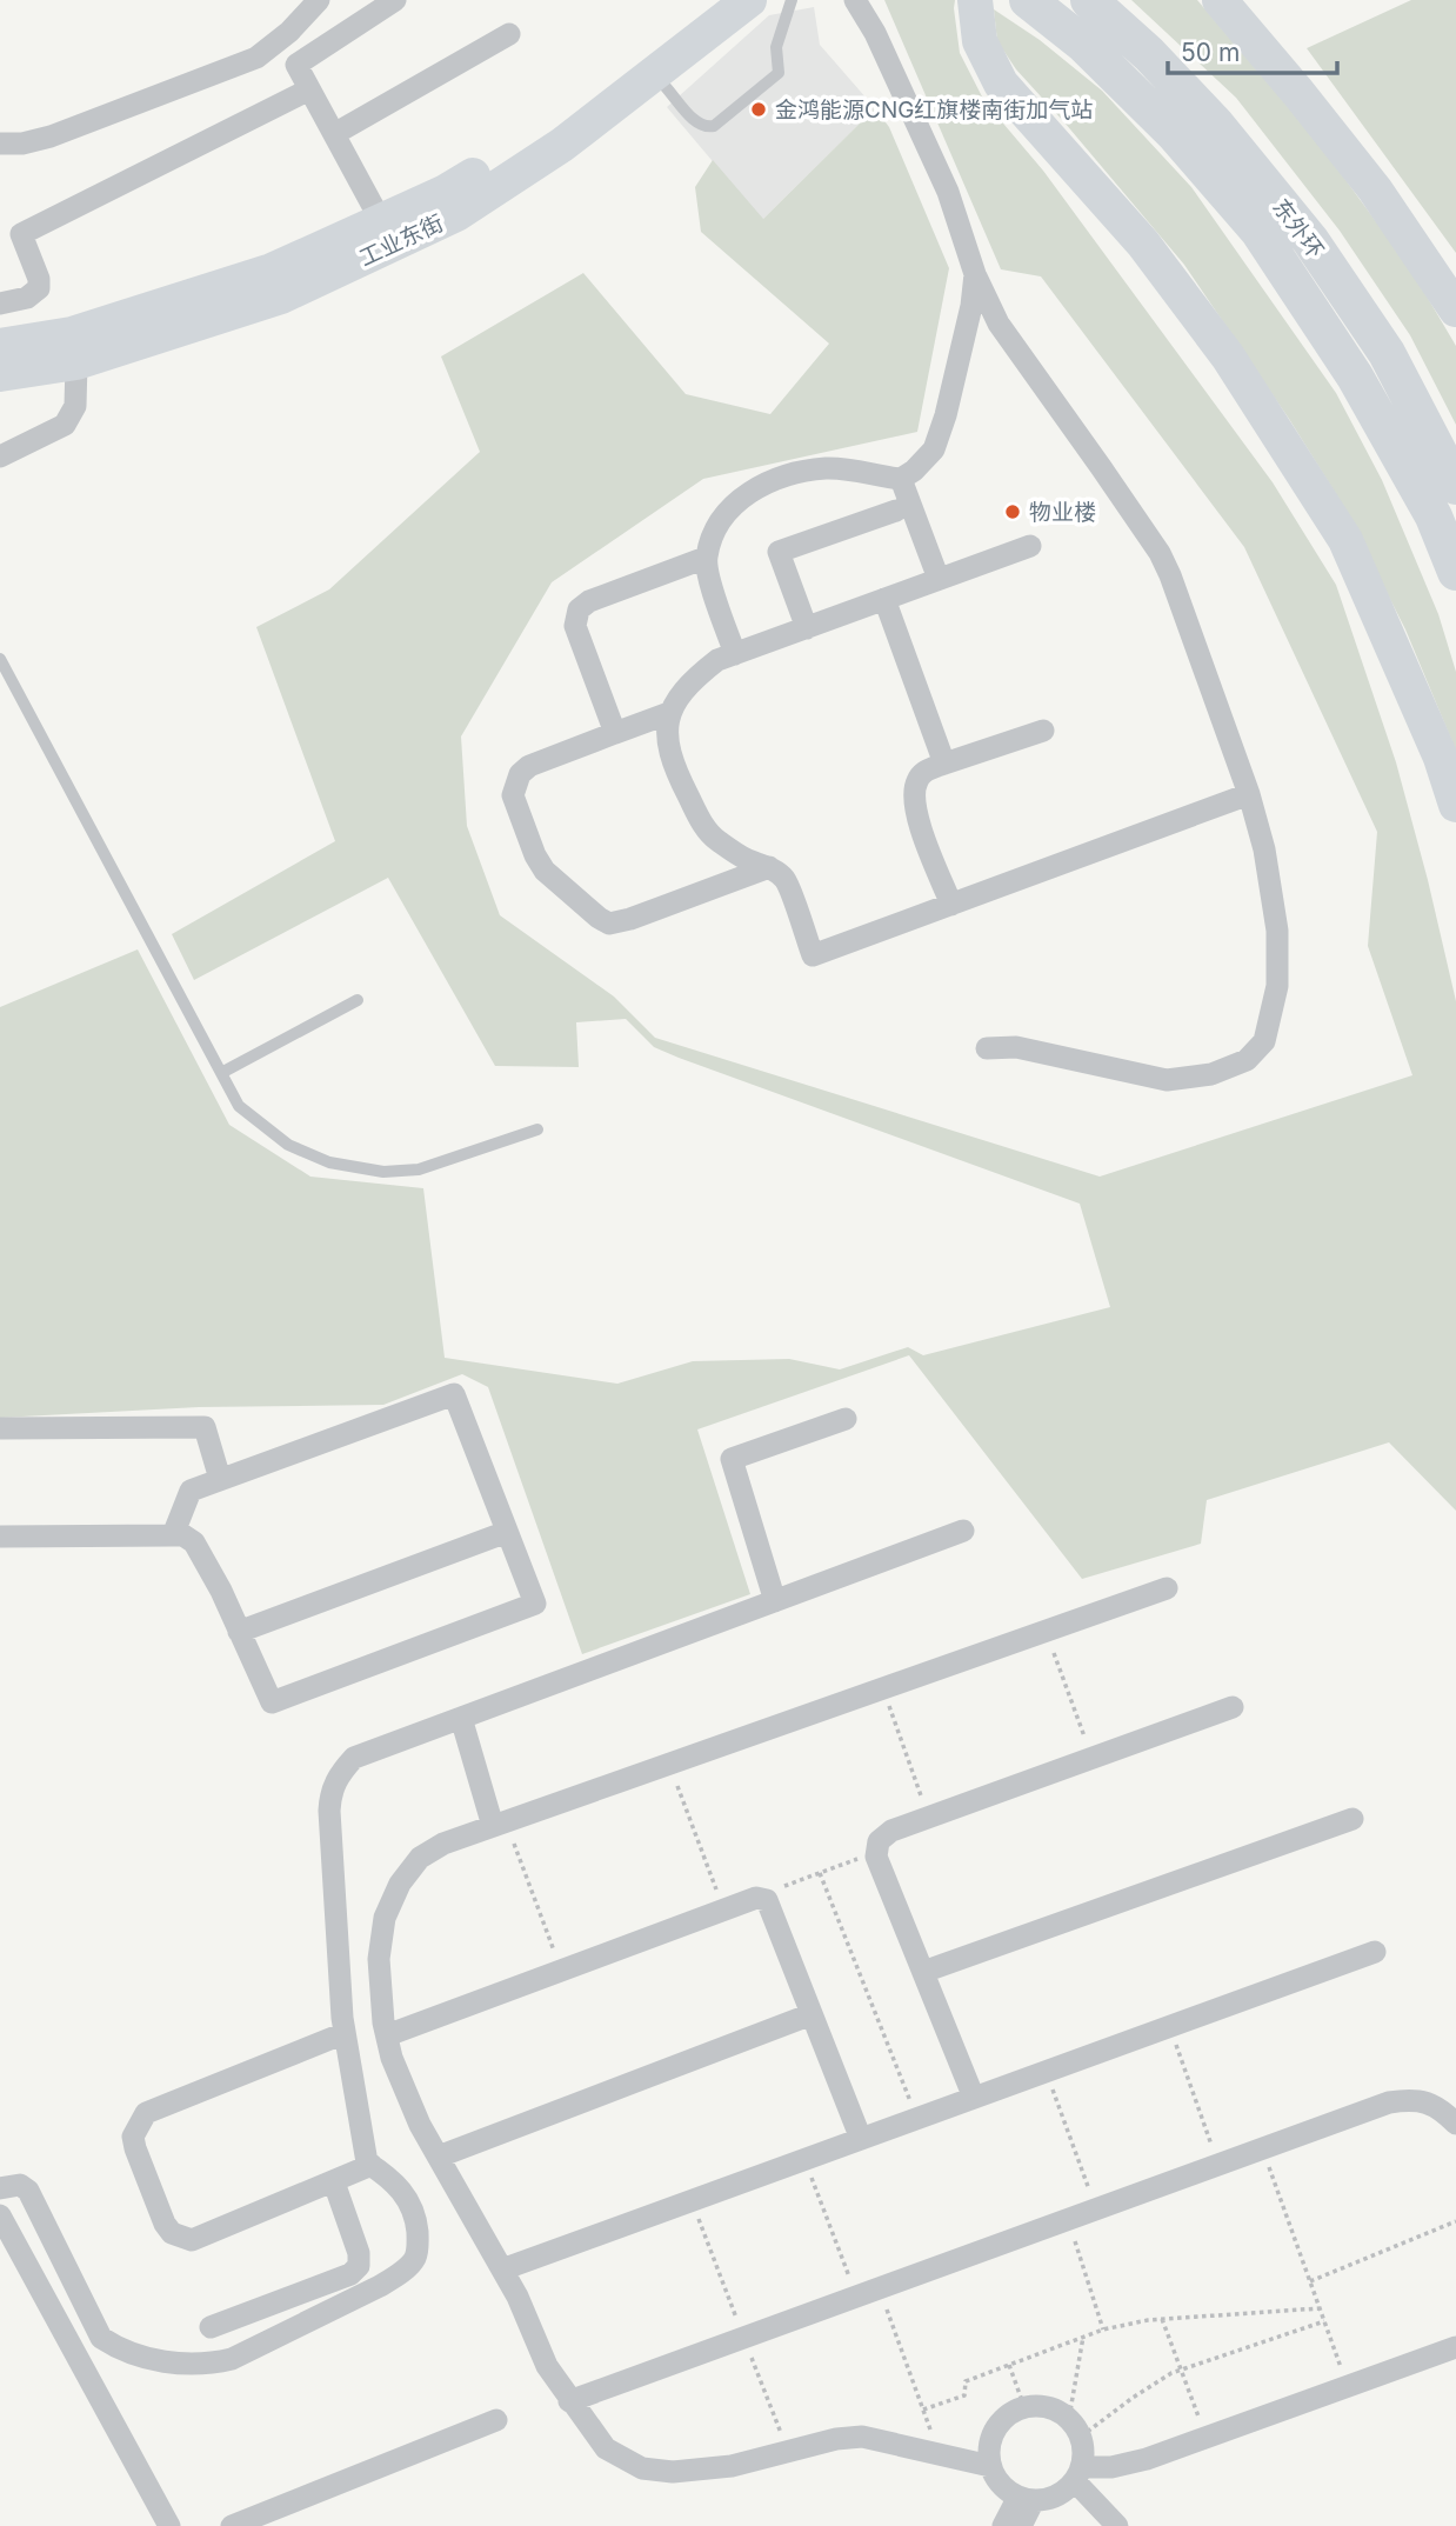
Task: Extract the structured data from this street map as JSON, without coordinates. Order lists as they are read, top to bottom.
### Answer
{
  "streets": {
    "highway": ["东外环"],
    "main road": ["工业东街"]
  },
  "places": ["金鸿能源CNG红旗楼南街加气站", "物业楼"],
  "scale_bar": "50 m"
}
